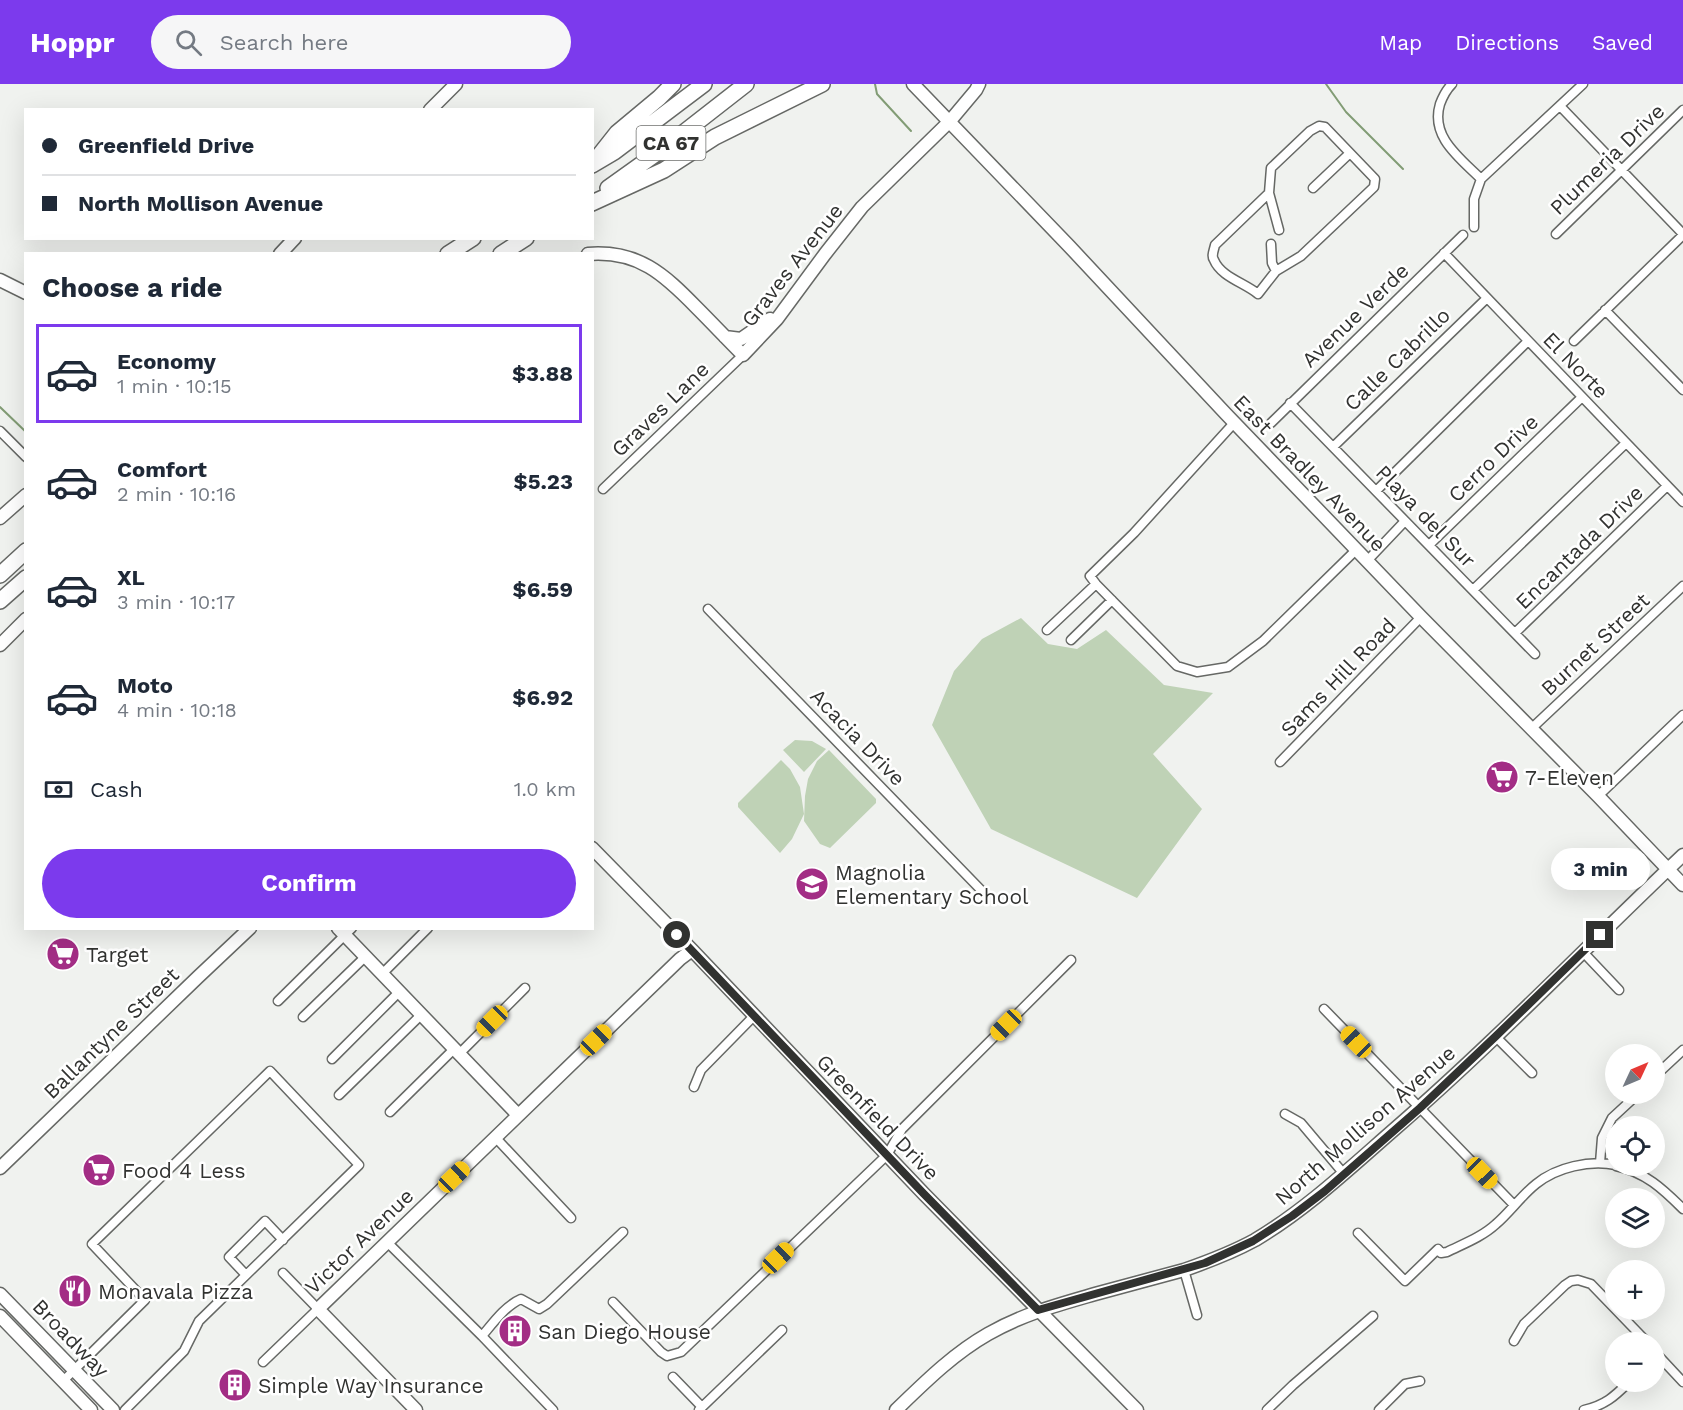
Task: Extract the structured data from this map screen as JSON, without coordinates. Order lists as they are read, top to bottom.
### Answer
{
  "streets": {
    "highway": ["CA 67"],
    "main road": [
      "Graves Avenue",
      "East Bradley Avenue",
      "Ballantyne Street",
      "Greenfield Drive",
      "North Mollison Avenue",
      "Victor Avenue",
      "Broadway"
    ],
    "street": [
      "Plumeria Drive",
      "Avenue Verde",
      "Calle Cabrillo",
      "El Norte",
      "Graves Lane",
      "Cerro Drive",
      "Playa del Sur",
      "Encantada Drive",
      "Burnet Street",
      "Sams Hill Road",
      "Acacia Drive"
    ]
  },
  "crossings": [
    ["Graves Avenue", "Graves Lane"],
    ["Graves Avenue", "East Bradley Avenue"],
    ["Avenue Verde", "El Norte"],
    ["Avenue Verde", "Playa del Sur"],
    ["Calle Cabrillo", "El Norte"],
    ["Calle Cabrillo", "Playa del Sur"],
    ["El Norte", "Cerro Drive"],
    ["El Norte", "Encantada Drive"],
    ["Cerro Drive", "Playa del Sur"],
    ["East Bradley Avenue", "Burnet Street"],
    ["East Bradley Avenue", "Sams Hill Road"],
    ["East Bradley Avenue", "North Mollison Avenue"],
    ["Playa del Sur", "Encantada Drive"],
    ["Greenfield Drive", "North Mollison Avenue"],
    ["Greenfield Drive", "Victor Avenue"]
  ],
  "places": {
    "supermarket": ["7-Eleven", "Target", "Food 4 Less"],
    "school or university": ["Magnolia Elementary School"],
    "restaurant": ["Monavala Pizza"],
    "building": ["San Diego House", "Simple Way Insurance"]
  },
  "north": "top right",
  "page": {
    "header": "Hoppr",
    "search": "Search here",
    "nav": ["Map", "Directions", "Saved"],
    "banner": ["Greenfield Drive", "North Mollison Avenue"],
    "heading": "Choose a ride",
    "list": [
      {
        "name": "Economy",
        "note": "1 min · 10:15",
        "value": "$3.88"
      },
      {
        "name": "Comfort",
        "note": "2 min · 10:16",
        "value": "$5.23"
      },
      {
        "name": "XL",
        "note": "3 min · 10:17",
        "value": "$6.59"
      },
      {
        "name": "Moto",
        "note": "4 min · 10:18",
        "value": "$6.92"
      }
    ],
    "pay": ["Cash", "1.0 km"],
    "buttons": "Confirm",
    "bubble": "3 min",
    "map_buttons": ["+", "−"]
  }
}
